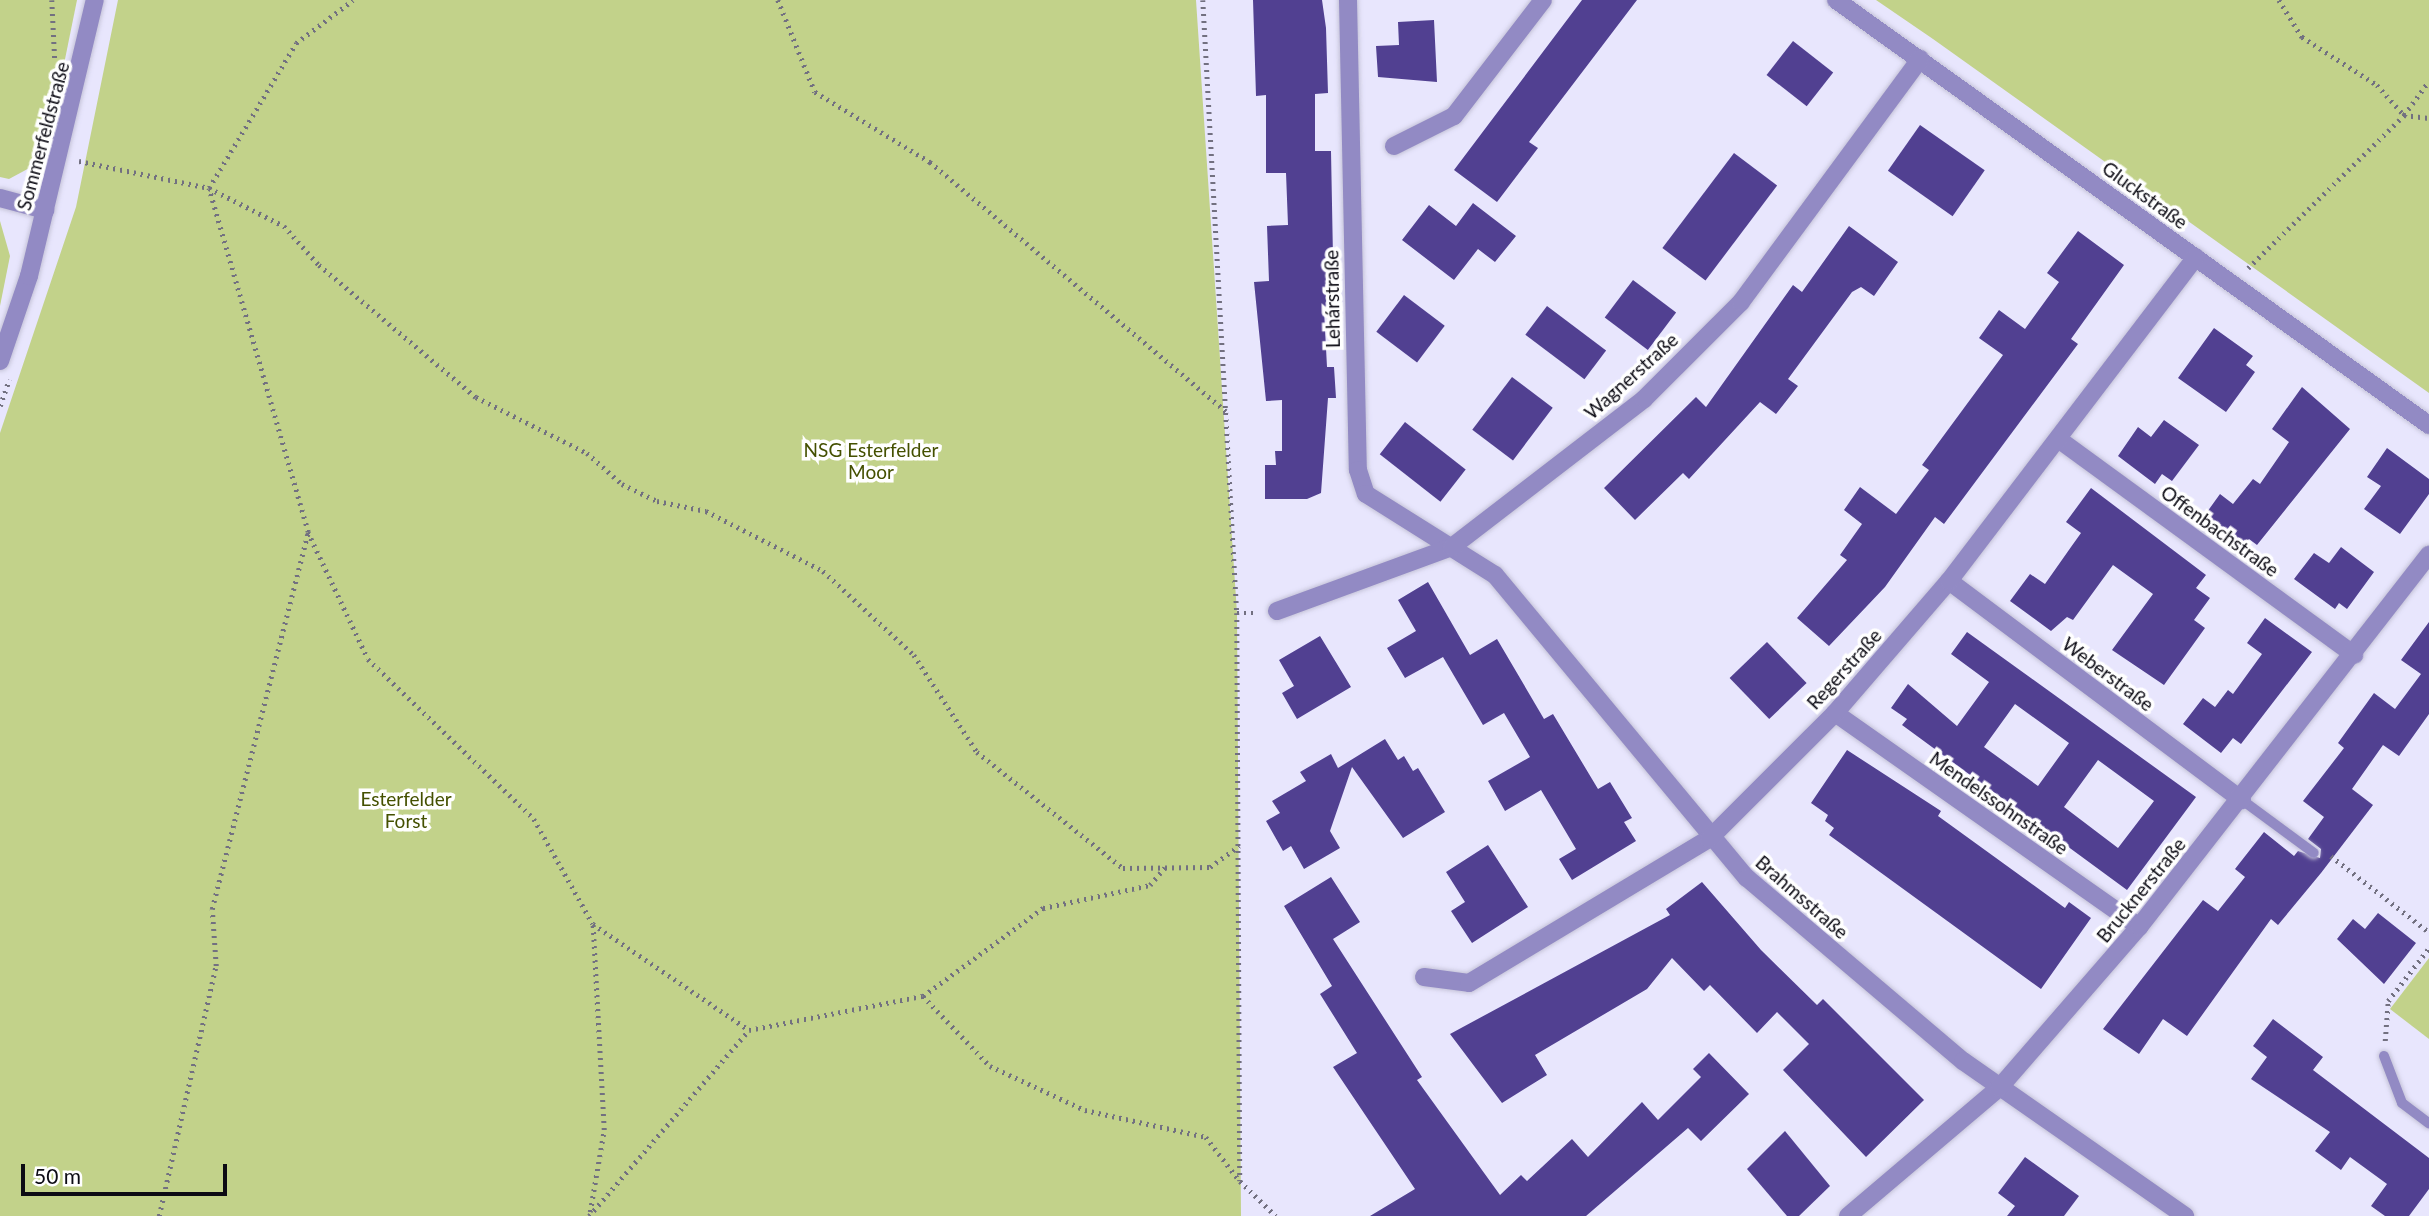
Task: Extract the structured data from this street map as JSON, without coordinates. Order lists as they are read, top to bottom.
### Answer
{
  "streets": {
    "street": [
      "Sommerfeldstraße",
      "Gluckstraße",
      "Lehárstraße",
      "Wagnerstraße",
      "Offenbachstraße",
      "Regerstraße",
      "Weberstraße",
      "Mendelssohnstraße",
      "Brucknerstraße",
      "Brahmsstraße"
    ]
  },
  "crossings": [
    ["Gluckstraße", "Wagnerstraße"],
    ["Gluckstraße", "Regerstraße"],
    ["Lehárstraße", "Wagnerstraße"],
    ["Lehárstraße", "Brahmsstraße"],
    ["Wagnerstraße", "Brahmsstraße"],
    ["Offenbachstraße", "Regerstraße"],
    ["Offenbachstraße", "Brucknerstraße"],
    ["Regerstraße", "Weberstraße"],
    ["Regerstraße", "Mendelssohnstraße"],
    ["Regerstraße", "Brahmsstraße"],
    ["Weberstraße", "Brucknerstraße"],
    ["Mendelssohnstraße", "Brucknerstraße"],
    ["Brucknerstraße", "Brahmsstraße"]
  ],
  "parks": ["NSG Esterfelder Moor", "Esterfelder Forst"],
  "scale_bar": "50 m"
}
